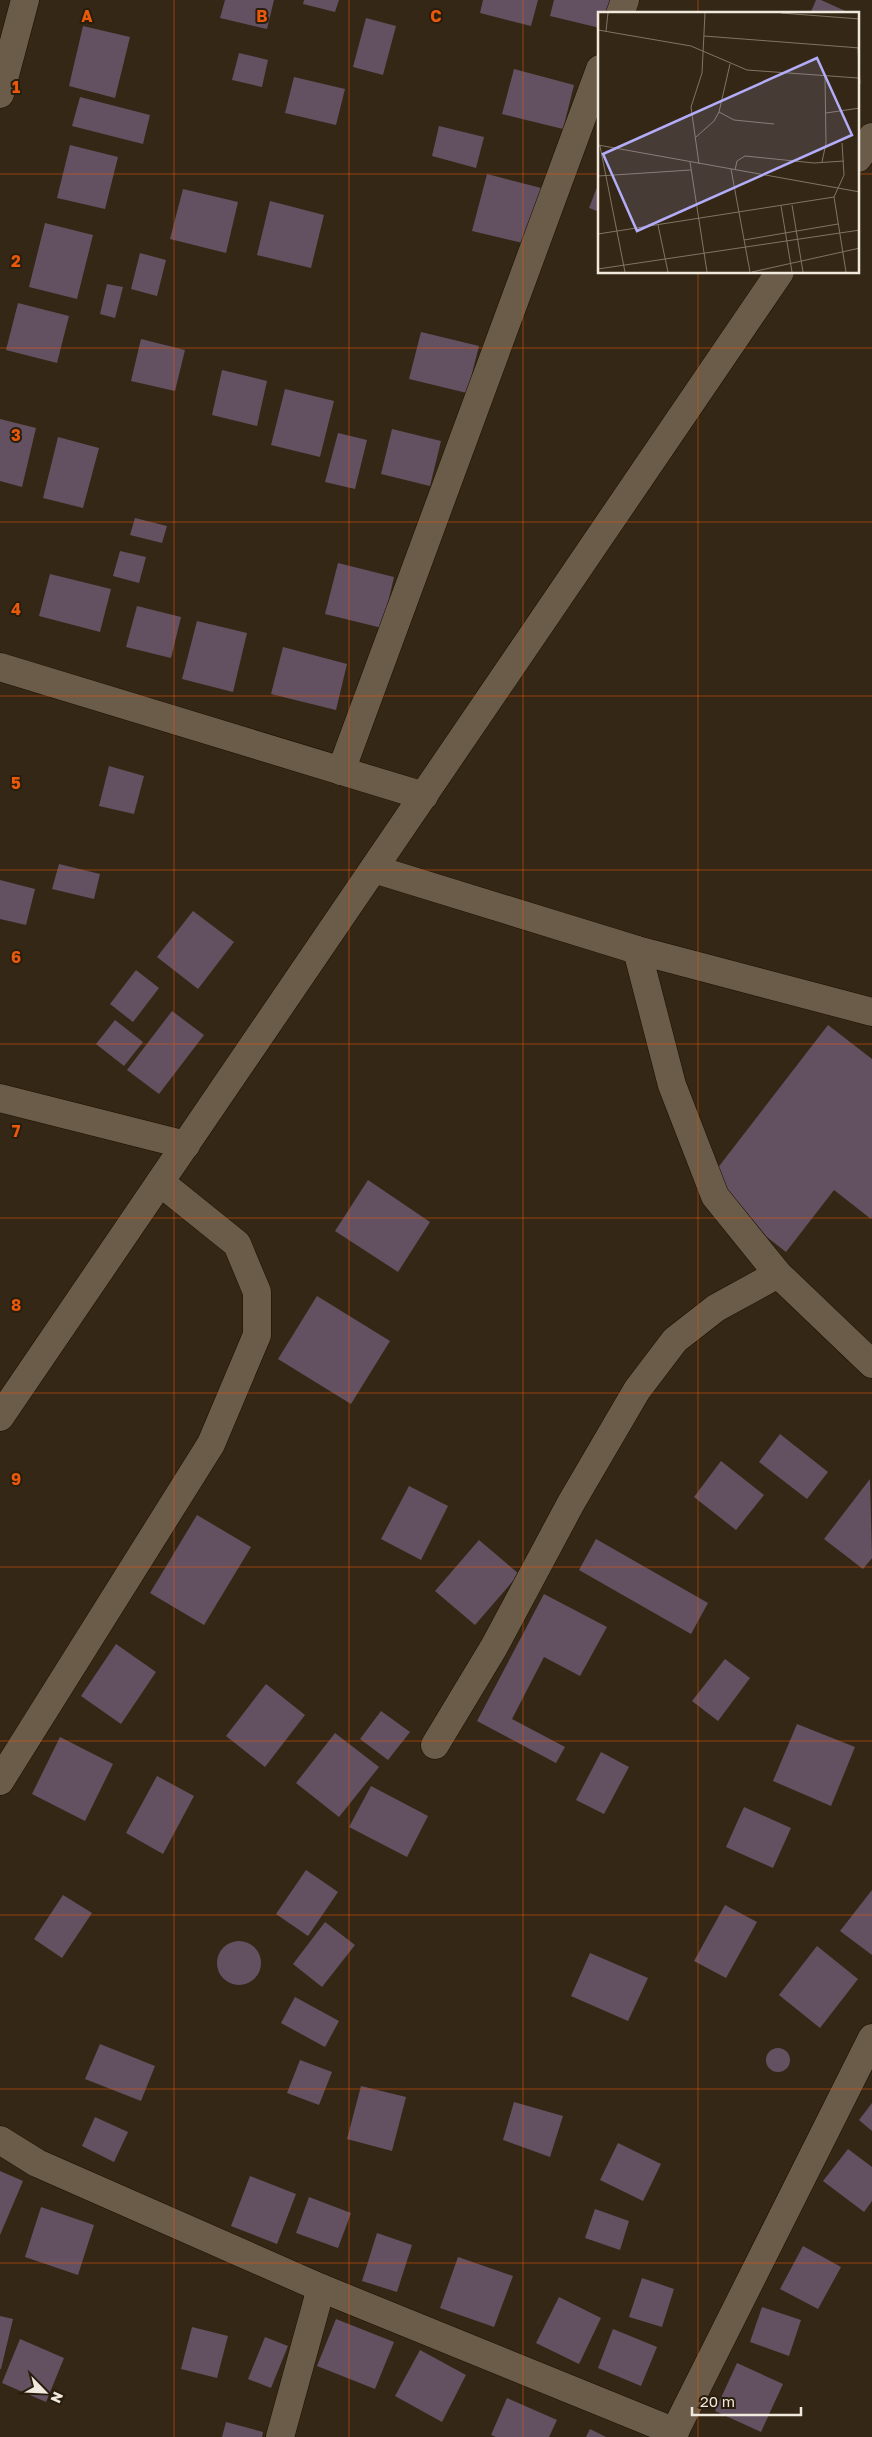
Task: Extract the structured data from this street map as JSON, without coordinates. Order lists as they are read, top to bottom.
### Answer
{
  "scale_bar": "20 m",
  "north": "bottom right",
  "grid": {
    "columns": ["A", "B", "C"],
    "rows": [
      "1",
      "2",
      "3",
      "4",
      "5",
      "6",
      "7",
      "8",
      "9"
    ]
  }
}
